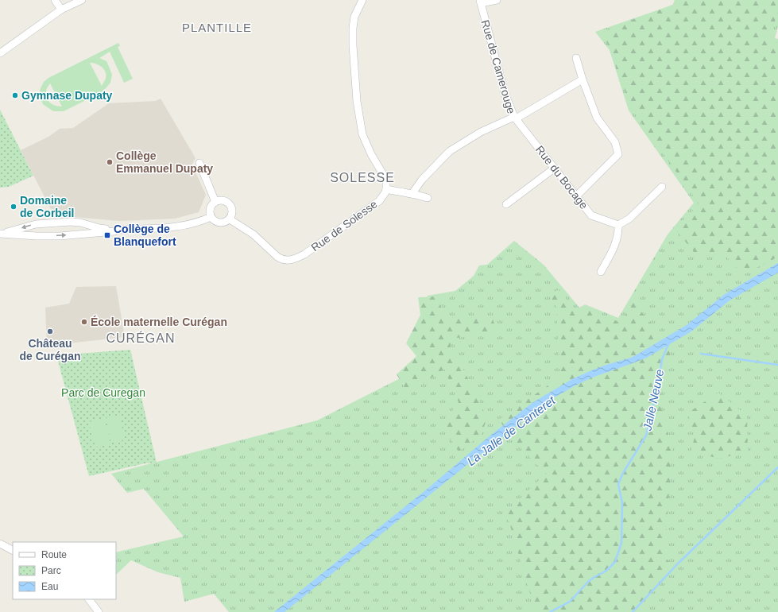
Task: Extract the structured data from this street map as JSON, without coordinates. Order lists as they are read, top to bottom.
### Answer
{
  "streets": {
    "street": ["Rue de Camerouge", "Rue du Bocage", "Rue de Solesse"]
  },
  "crossings": [
    ["Rue de Camerouge", "Rue du Bocage"]
  ],
  "districts": ["PLANTILLE", "SOLESSE", "CURÉGAN"],
  "water": ["Jalle Neuve", "La Jalle de Canteret"],
  "parks": ["Parc de Curegan"],
  "places": {
    "other": [
      "Gymnase Dupaty",
      "Collège Emmanuel Dupaty",
      "Domaine de Corbeil",
      "École maternelle Curégan",
      "Château de Curégan"
    ],
    "transit": ["Collège de Blanquefort"]
  },
  "legend": ["Route", "Parc", "Eau"]
}
